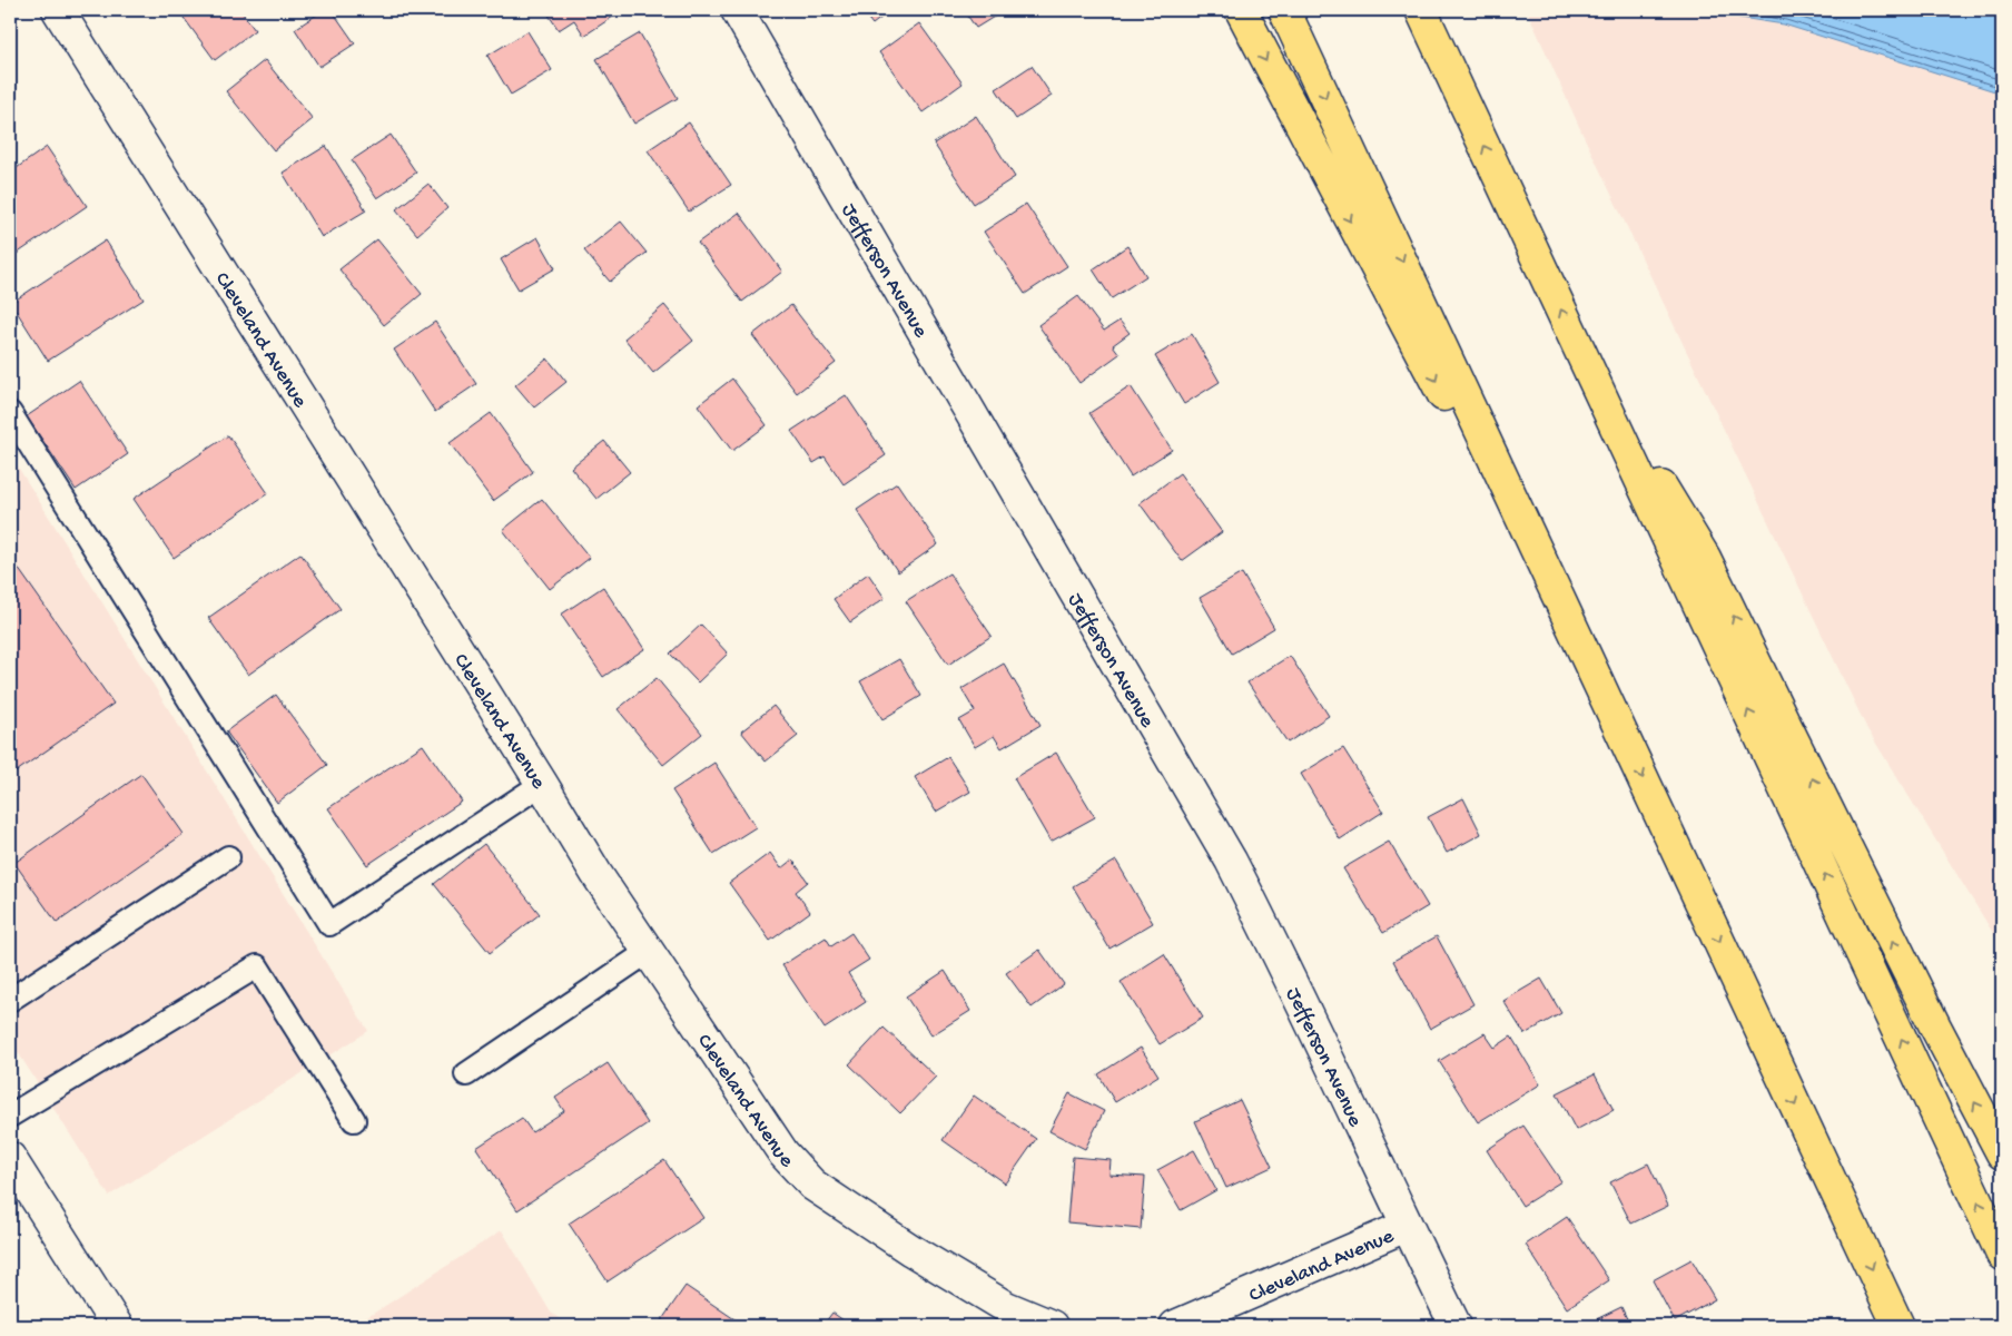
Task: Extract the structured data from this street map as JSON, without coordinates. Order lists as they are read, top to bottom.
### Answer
{
  "streets": {
    "street": ["Jefferson Avenue", "Cleveland Avenue"]
  },
  "crossings": [
    ["Jefferson Avenue", "Cleveland Avenue"]
  ]
}
